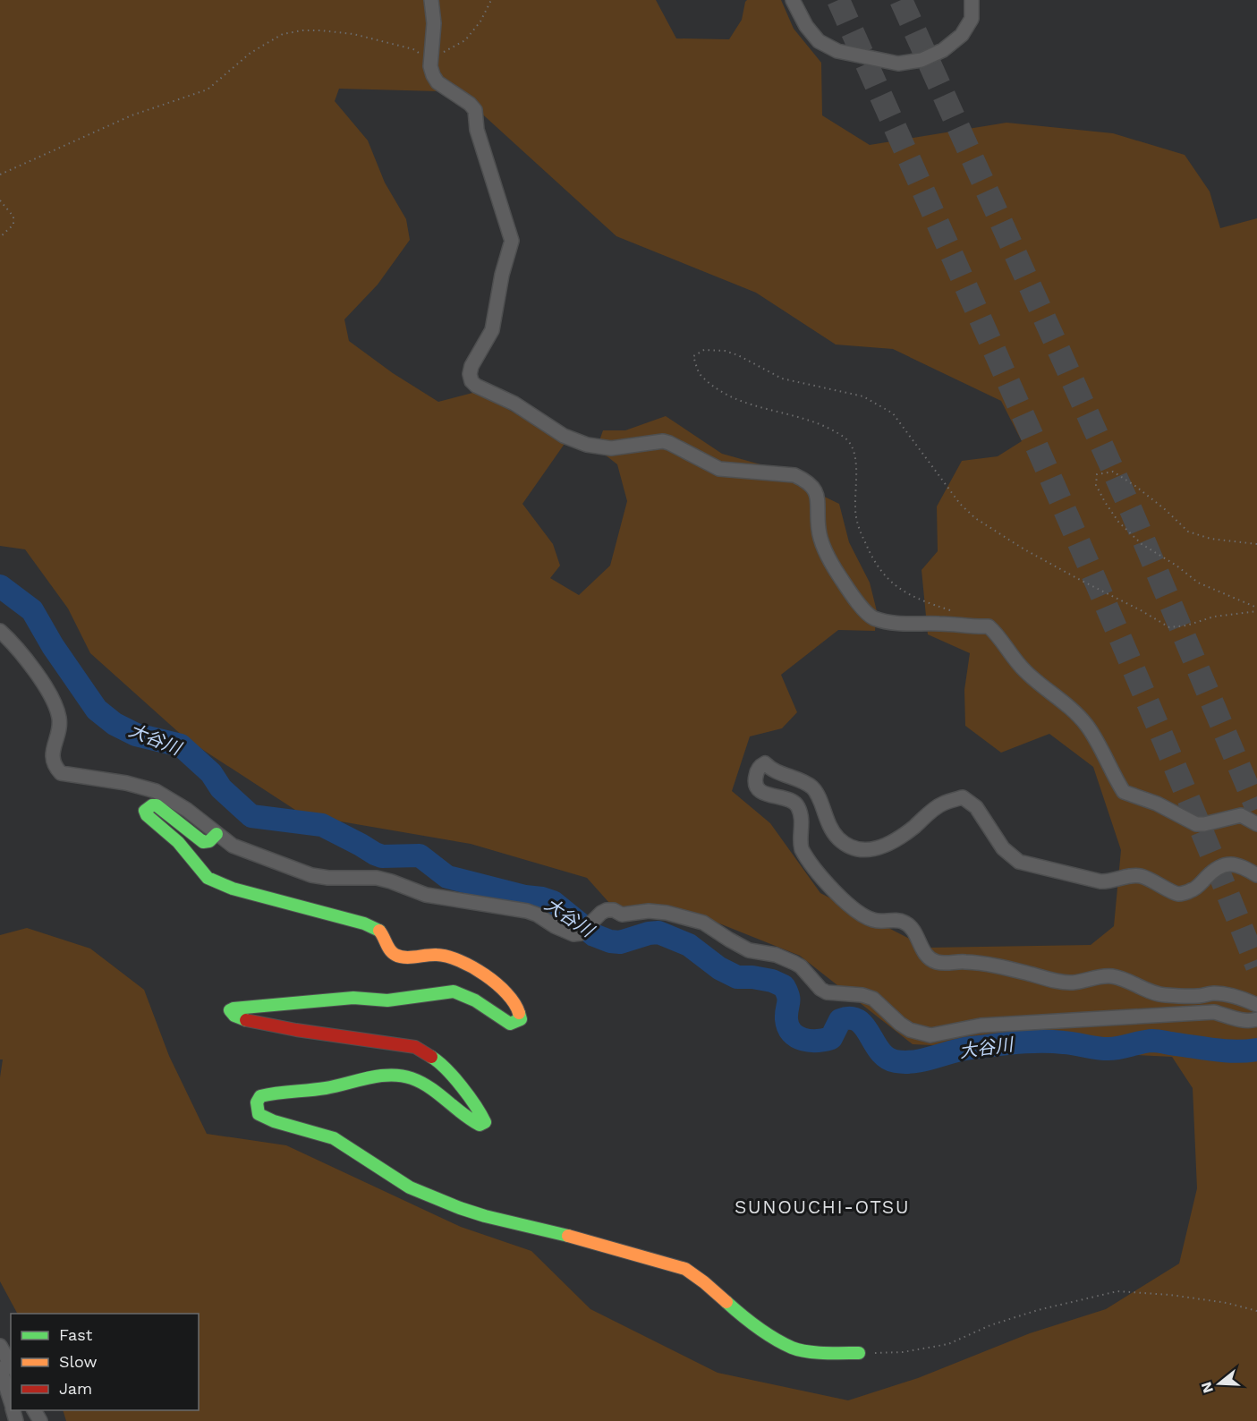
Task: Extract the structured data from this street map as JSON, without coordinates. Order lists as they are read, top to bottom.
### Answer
{
  "districts": ["SUNOUCHI-OTSU"],
  "water": ["大谷川"],
  "legend": ["Fast", "Slow", "Jam"],
  "north": "left"
}
